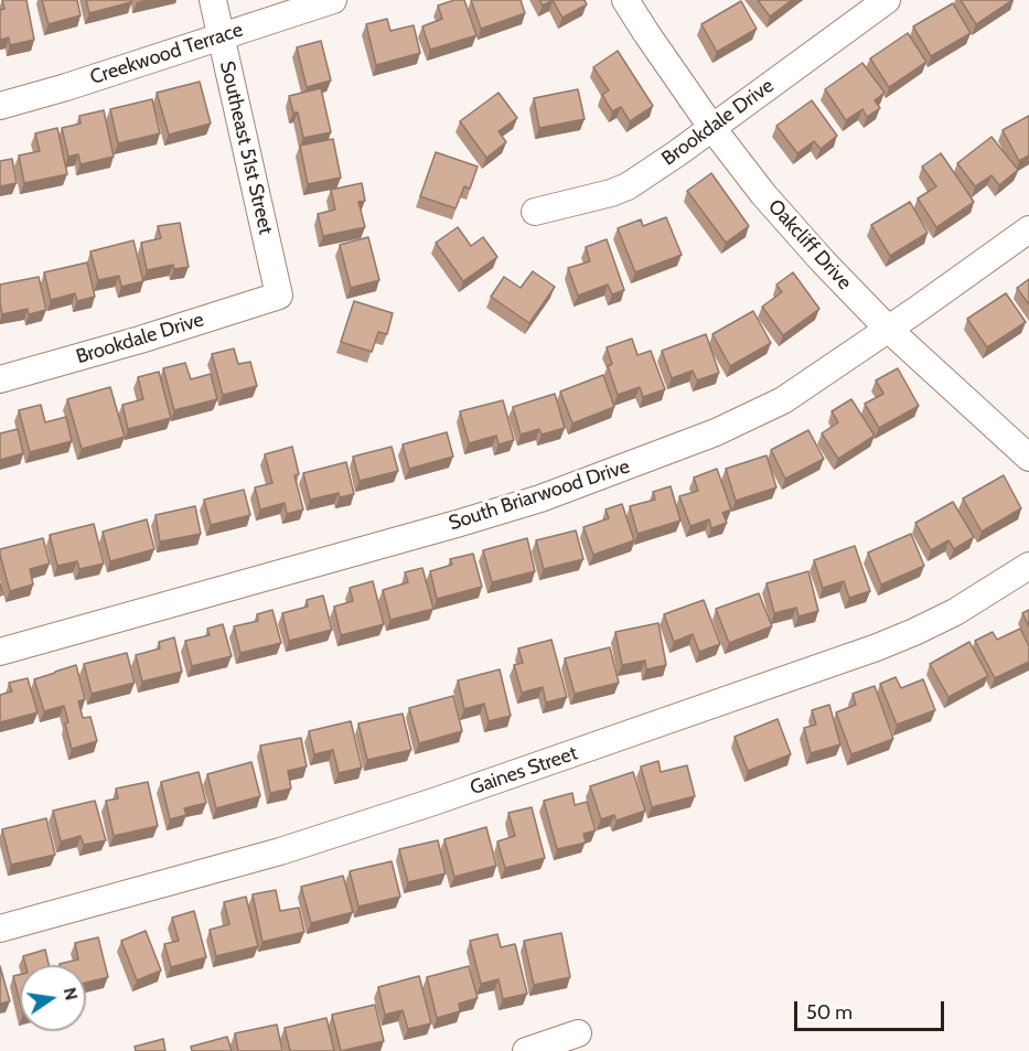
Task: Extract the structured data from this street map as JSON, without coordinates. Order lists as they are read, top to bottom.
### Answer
{
  "streets": {
    "street": [
      "Creekwood Terrace",
      "Brookdale Drive",
      "Southeast 51st Street",
      "Oakcliff Drive",
      "South Briarwood Drive",
      "Gaines Street"
    ]
  },
  "crossings": [
    ["Creekwood Terrace", "Southeast 51st Street"],
    ["Brookdale Drive", "Southeast 51st Street"],
    ["Brookdale Drive", "Oakcliff Drive"],
    ["Oakcliff Drive", "South Briarwood Drive"]
  ],
  "scale_bar": "50 m",
  "north": "right"
}
